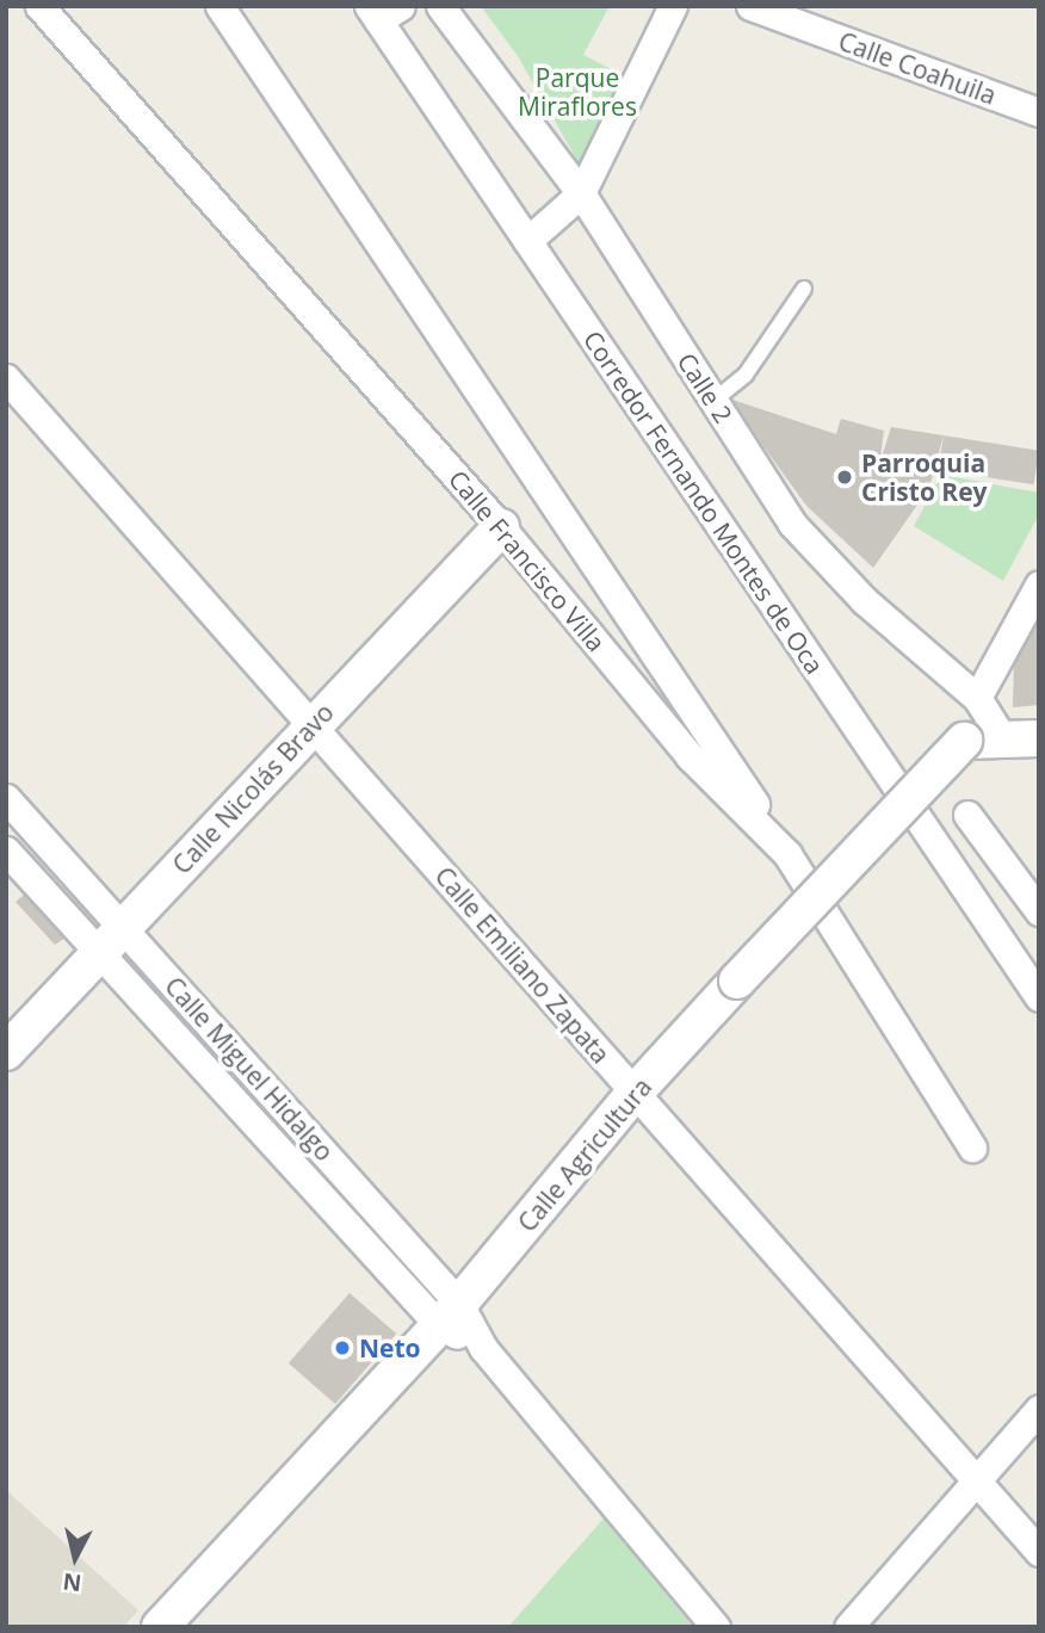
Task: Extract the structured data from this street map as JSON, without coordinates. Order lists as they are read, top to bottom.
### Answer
{
  "streets": {
    "street": [
      "Calle Coahuila",
      "Calle 2",
      "Corredor Fernando Montes de Oca",
      "Calle Francisco Villa",
      "Calle Nicolás Bravo",
      "Calle Emiliano Zapata",
      "Calle Miguel Hidalgo",
      "Calle Agricultura"
    ]
  },
  "crossings": [
    ["Calle 2", "Calle Agricultura"],
    ["Calle Francisco Villa", "Calle Nicolás Bravo"],
    ["Calle Nicolás Bravo", "Calle Emiliano Zapata"],
    ["Calle Nicolás Bravo", "Calle Miguel Hidalgo"],
    ["Calle Emiliano Zapata", "Calle Agricultura"],
    ["Calle Miguel Hidalgo", "Calle Agricultura"]
  ],
  "parks": ["Parque Miraflores"],
  "places": ["Parroquia Cristo Rey", "Neto"],
  "north": "bottom"
}
